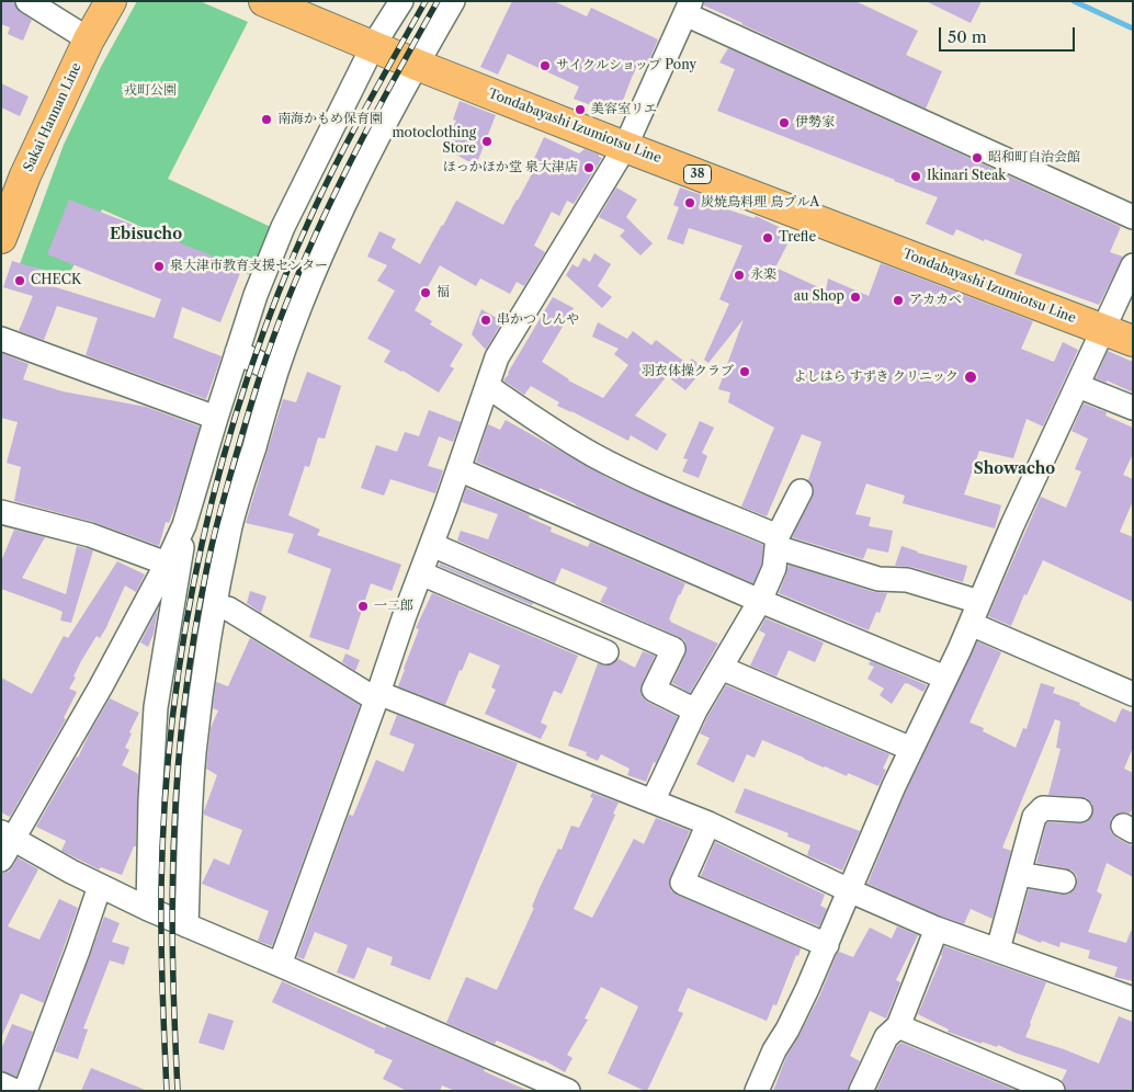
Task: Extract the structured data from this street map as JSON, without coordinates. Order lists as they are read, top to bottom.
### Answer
{
  "streets": {
    "main road": ["Sakai Hannan Line", "Tondabayashi Izumiotsu Line", "38"]
  },
  "districts": ["Ebisucho", "Showacho"],
  "parks": ["戎町公園"],
  "places": [
    "サイクルショップ Pony",
    "美容室リエ",
    "南海かもめ保育園",
    "伊勢家",
    "motoclothing Store",
    "昭和町自治会館",
    "ほっかほか堂 泉大津店",
    "Ikinari Steak",
    "炭焼鳥料理 鳥プルA",
    "Trefle",
    "泉大津市教育支援センター",
    "永楽",
    "CHECK",
    "福",
    "au Shop",
    "アカカベ",
    "串かつ しんや",
    "羽衣体操クラブ",
    "よしはら すずき クリニック",
    "一二郎"
  ],
  "scale_bar": "50 m"
}
